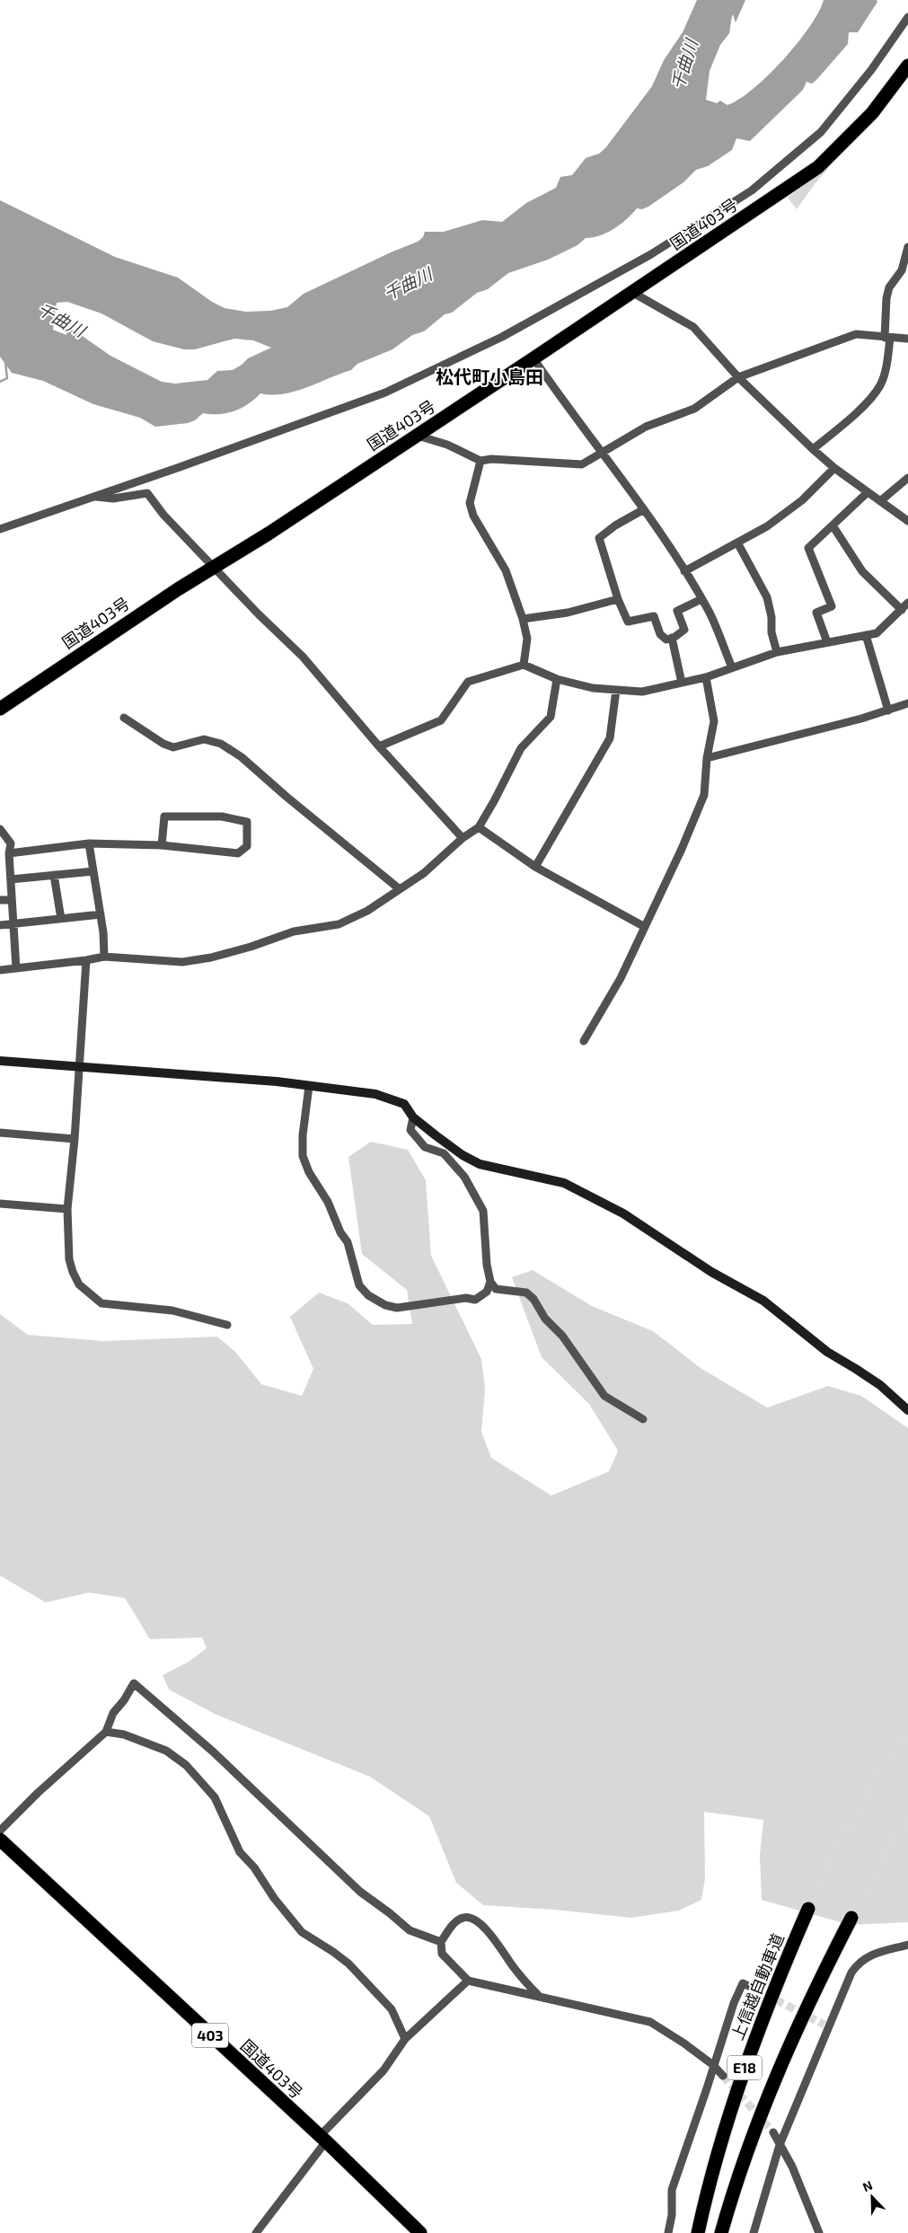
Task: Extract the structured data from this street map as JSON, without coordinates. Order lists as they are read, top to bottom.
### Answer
{
  "streets": {
    "highway": [
      "国道403号",
      "上信越自動車道",
      "403",
      "E18"
    ]
  },
  "districts": ["松代町小島田"],
  "water": ["千曲川"],
  "north": "top left"
}
